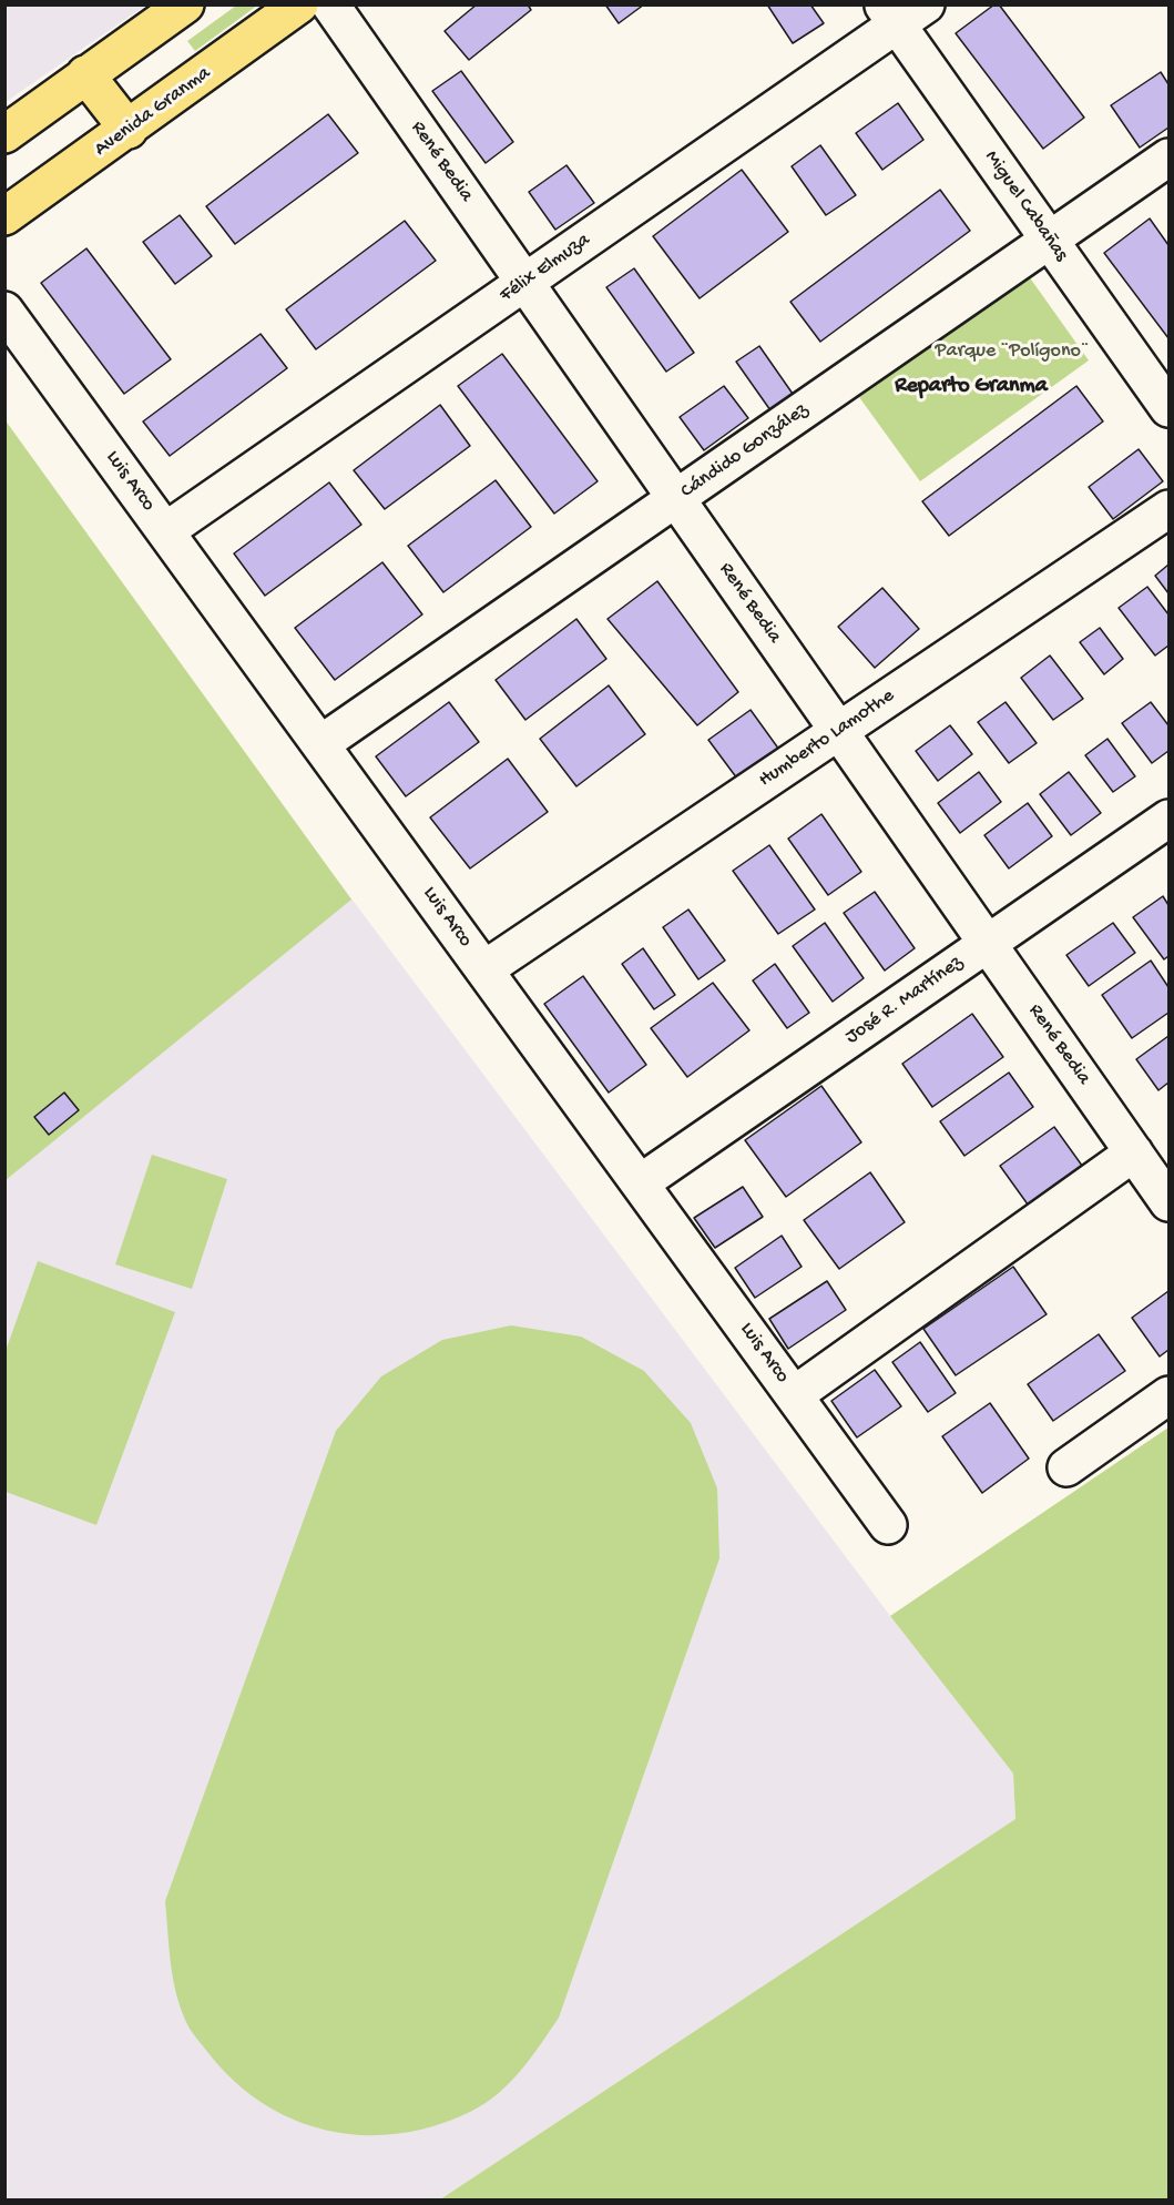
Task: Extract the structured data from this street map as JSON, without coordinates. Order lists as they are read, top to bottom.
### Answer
{
  "streets": {
    "main road": ["Avenida Granma"],
    "street": [
      "René Bedia",
      "Miguel Cabañas",
      "Félix Elmuza",
      "Cándido González",
      "Luis Arco",
      "Humberto Lamothe",
      "José R. Martínez"
    ]
  },
  "crossings": [
    ["René Bedia", "Félix Elmuza"],
    ["René Bedia", "Cándido González"],
    ["René Bedia", "Humberto Lamothe"],
    ["René Bedia", "José R. Martínez"],
    ["Miguel Cabañas", "Félix Elmuza"],
    ["Miguel Cabañas", "Cándido González"],
    ["Félix Elmuza", "Luis Arco"],
    ["Cándido González", "Luis Arco"],
    ["Luis Arco", "Humberto Lamothe"],
    ["Luis Arco", "José R. Martínez"]
  ],
  "districts": ["Reparto Granma"],
  "parks": ["Parque ¨Polígono¨"]
}
